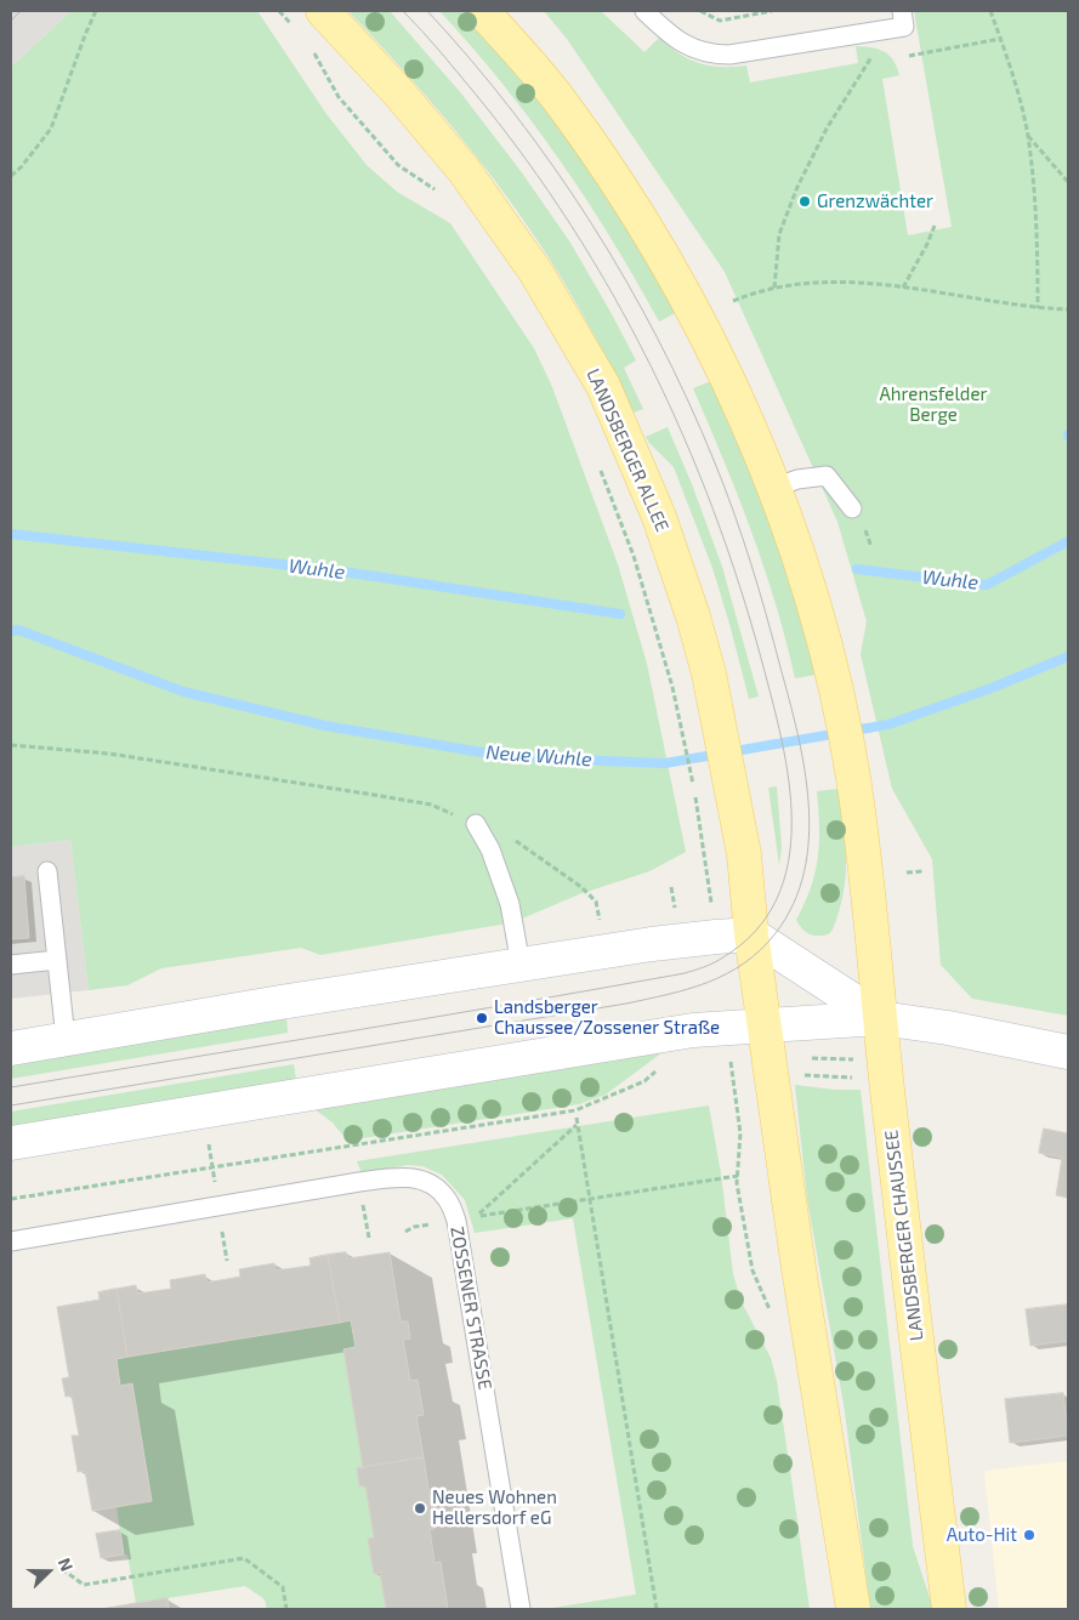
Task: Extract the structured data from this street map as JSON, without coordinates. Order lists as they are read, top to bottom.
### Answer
{
  "streets": {
    "main road": ["LANDSBERGER ALLEE", "LANDSBERGER CHAUSSEE"],
    "lane": ["ZOSSENER STRASSE"]
  },
  "water": ["Wuhle", "Neue Wuhle"],
  "parks": ["Ahrensfelder Berge"],
  "places": [
    "Grenzwächter",
    "Landsberger Chaussee/Zossener Straße",
    "Neues Wohnen Hellersdorf eG",
    "Auto-Hit"
  ],
  "north": "right"
}
